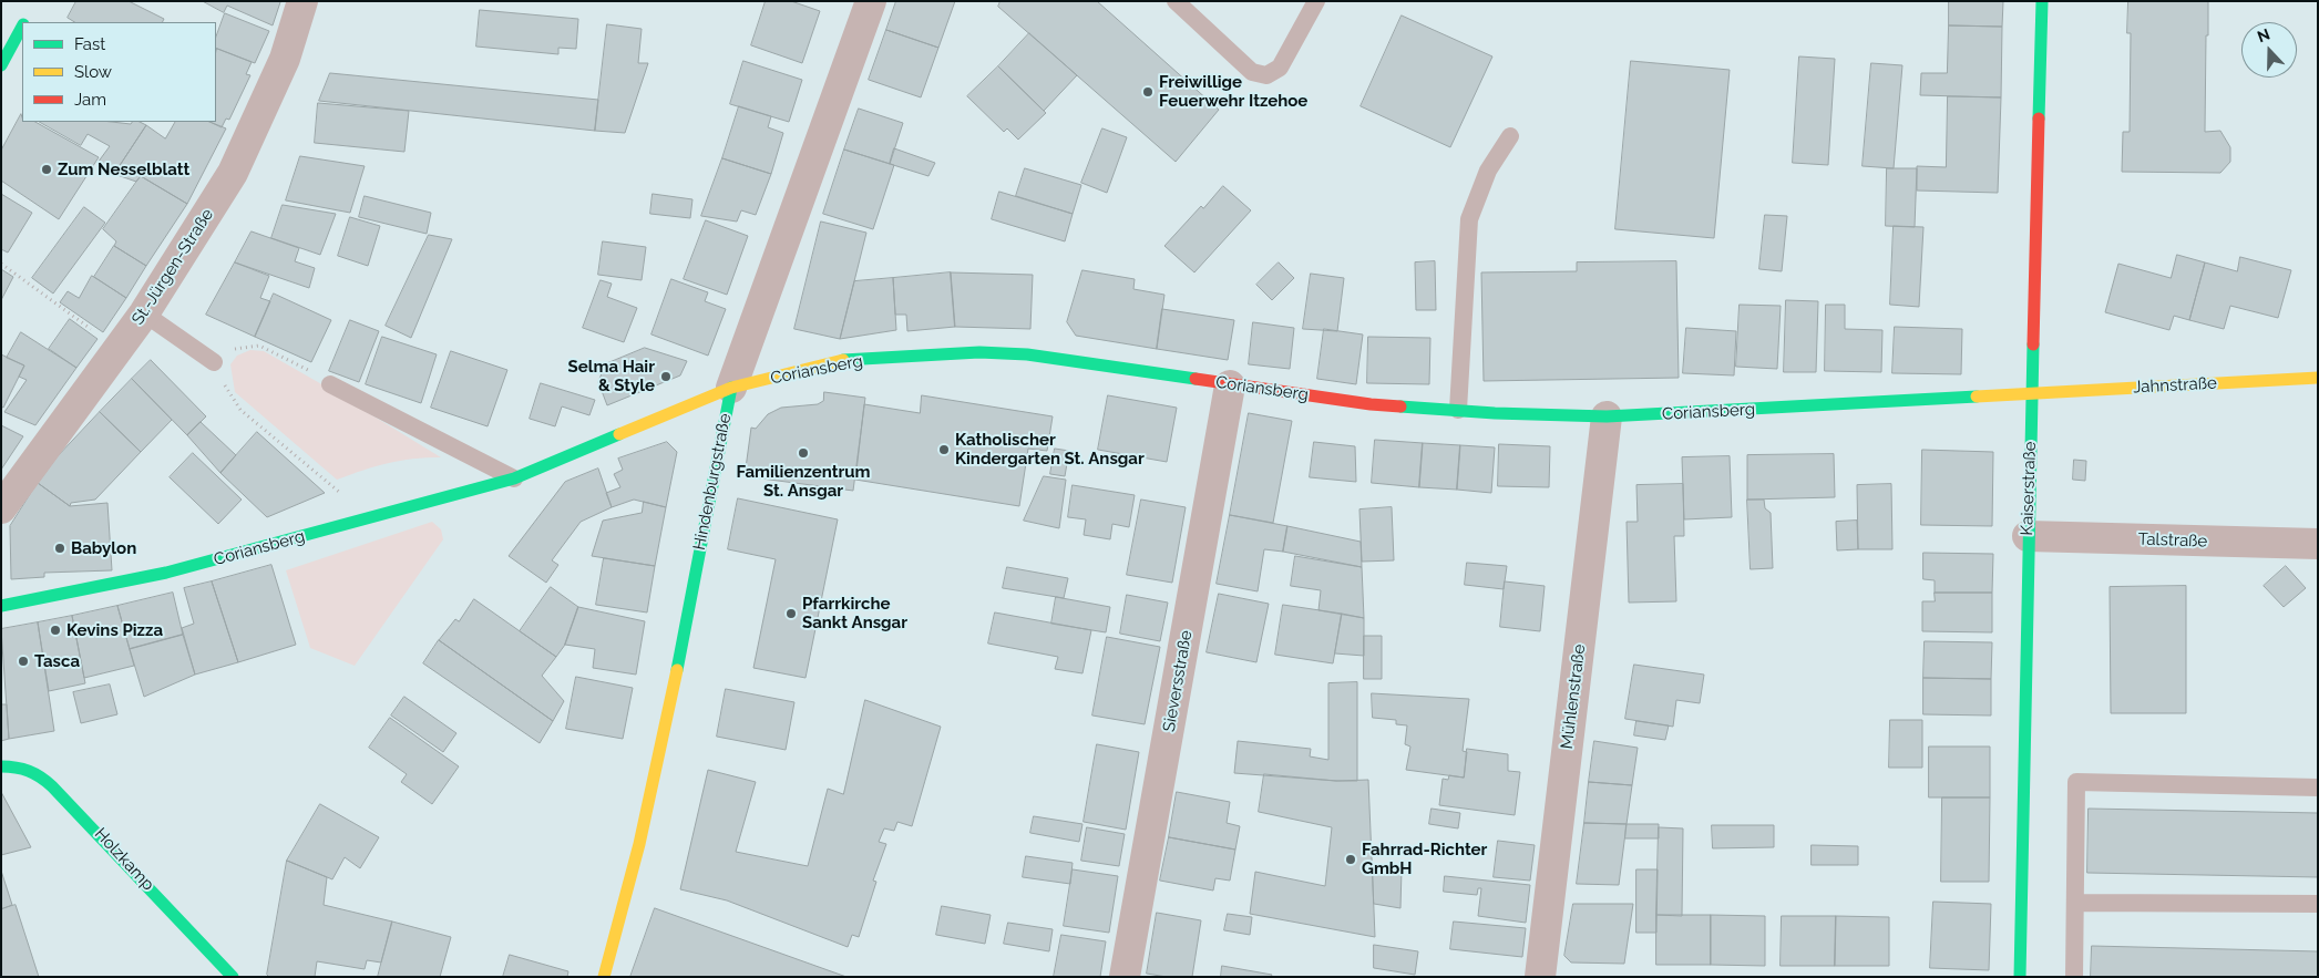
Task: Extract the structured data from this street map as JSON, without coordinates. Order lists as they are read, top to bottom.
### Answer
{
  "streets": {
    "street": [
      "St.-Jürgen-Straße",
      "Coriansberg",
      "Jahnstraße",
      "Hindenburgstraße",
      "Kaiserstraße",
      "Talstraße",
      "Sieversstraße",
      "Mühlenstraße",
      "Holzkamp"
    ]
  },
  "crossings": [
    ["Coriansberg", "Jahnstraße"],
    ["Coriansberg", "Hindenburgstraße"],
    ["Coriansberg", "Kaiserstraße"],
    ["Coriansberg", "Sieversstraße"],
    ["Coriansberg", "Mühlenstraße"],
    ["Jahnstraße", "Kaiserstraße"],
    ["Kaiserstraße", "Talstraße"]
  ],
  "places": [
    "Freiwillige Feuerwehr Itzehoe",
    "Zum Nesselblatt",
    "Selma Hair & Style",
    "Katholischer Kindergarten St. Ansgar",
    "Familienzentrum St. Ansgar",
    "Babylon",
    "Pfarrkirche Sankt Ansgar",
    "Kevins Pizza",
    "Tasca",
    "Fahrrad-Richter GmbH"
  ],
  "legend": ["Fast", "Slow", "Jam"],
  "north": "top"
}
